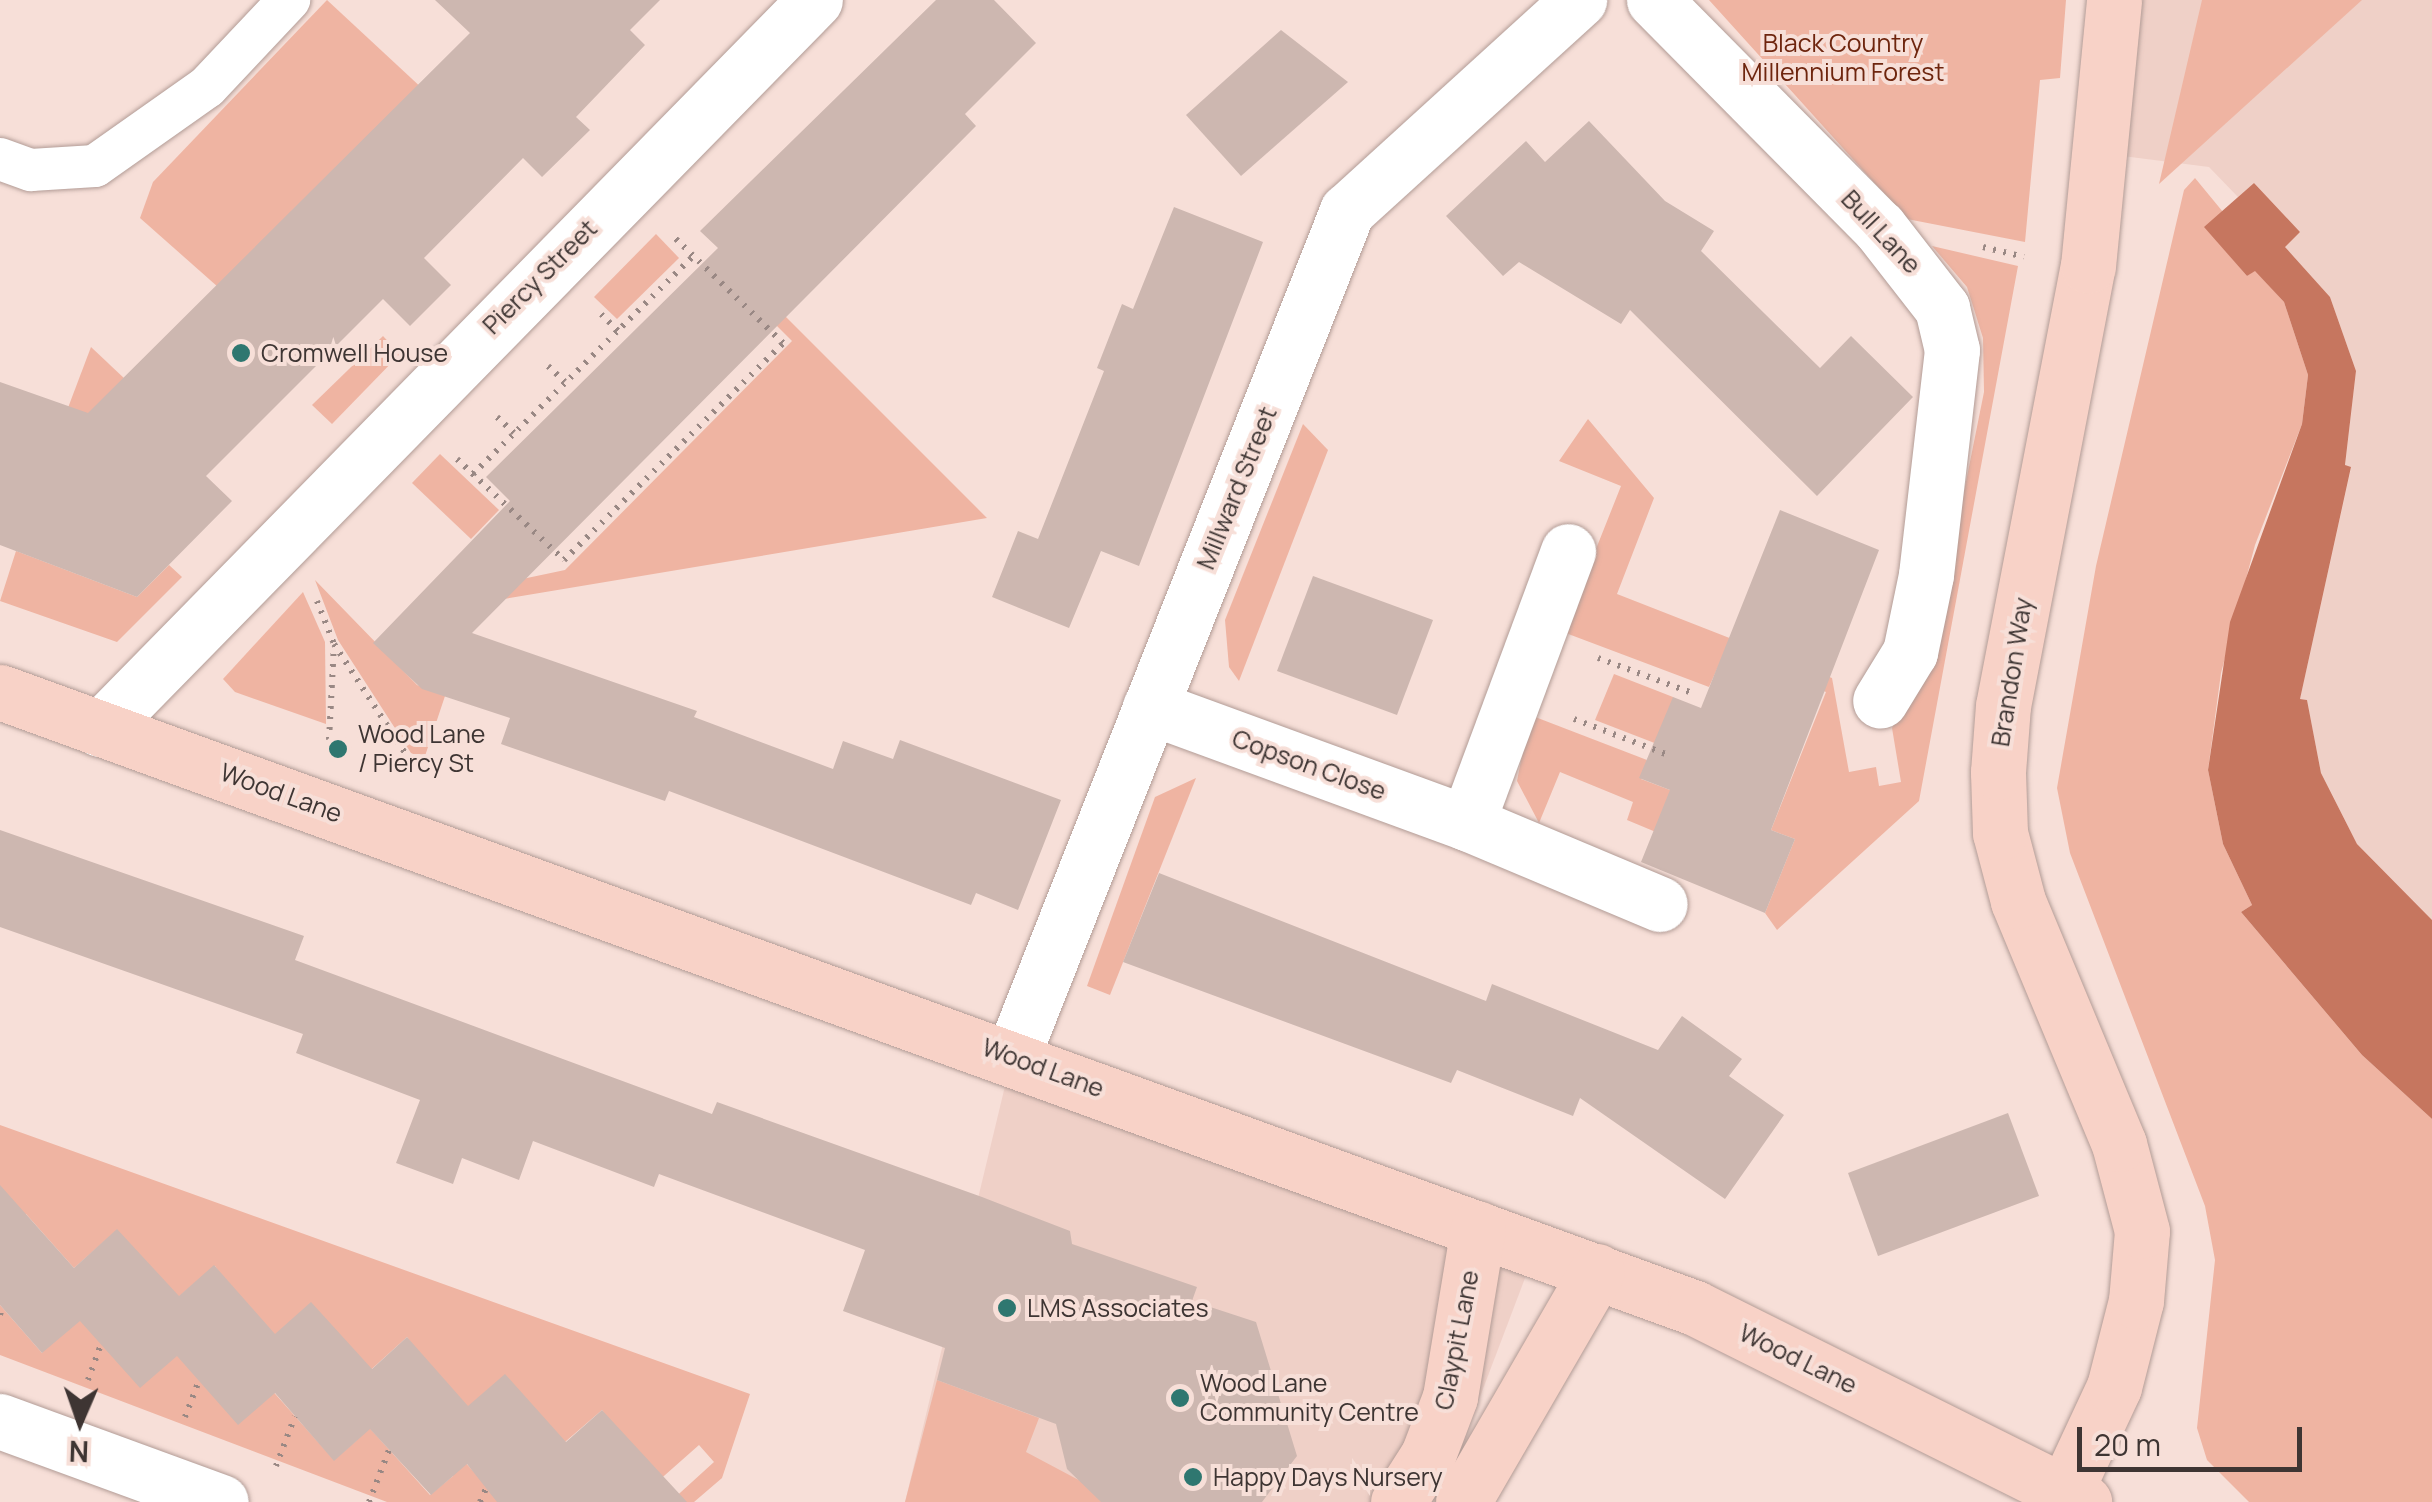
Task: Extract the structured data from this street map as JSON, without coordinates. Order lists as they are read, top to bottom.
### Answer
{
  "streets": {
    "street": [
      "Bull Lane",
      "Piercy Street",
      "Millward Street",
      "Brandon Way",
      "Copson Close",
      "Wood Lane",
      "Claypit Lane"
    ]
  },
  "crossings": [
    ["Piercy Street", "Wood Lane"],
    ["Millward Street", "Copson Close"],
    ["Millward Street", "Wood Lane"],
    ["Brandon Way", "Wood Lane"],
    ["Wood Lane", "Claypit Lane"]
  ],
  "parks": ["Black Country Millennium Forest"],
  "places": [
    "Cromwell House",
    "Wood Lane / Piercy St",
    "LMS Associates",
    "Wood Lane Community Centre",
    "Happy Days Nursery"
  ],
  "scale_bar": "20 m",
  "north": "bottom"
}
